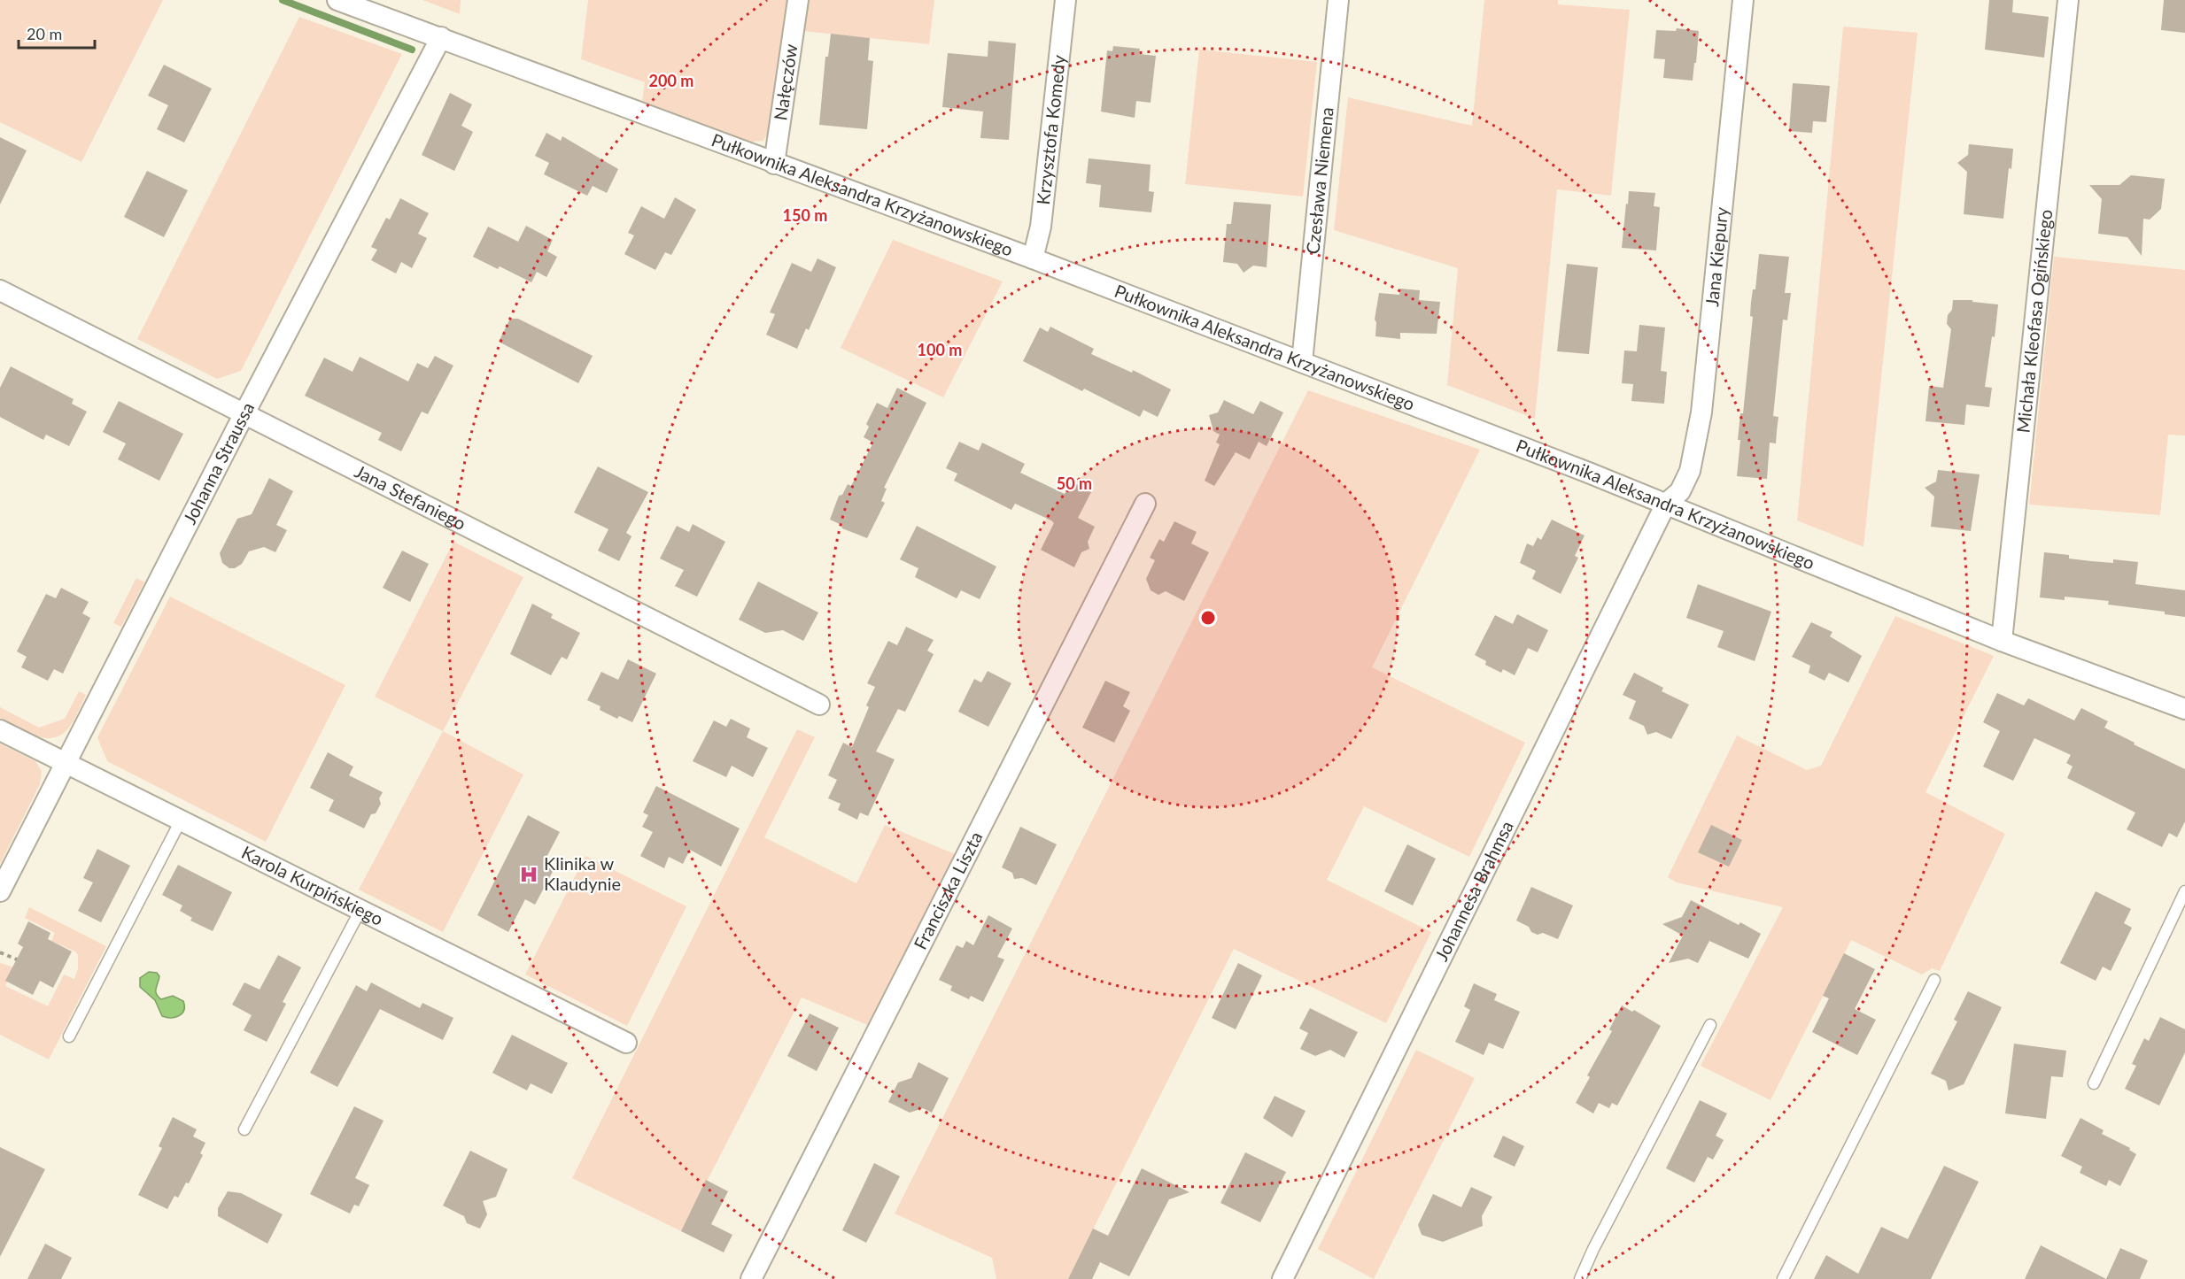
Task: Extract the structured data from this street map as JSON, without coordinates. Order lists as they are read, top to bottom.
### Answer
{
  "streets": {
    "street": [
      "Nałęczów",
      "Krzysztofa Komedy",
      "Czesława Niemena",
      "Pułkownika Aleksandra Krzyżanowskiego",
      "Jana Kiepury",
      "Michała Kleofasa Ogińskiego",
      "Johanna Straussa",
      "Jana Stefaniego",
      "Karola Kurpińskiego",
      "Franciszka Liszta",
      "Johannesa Brahmsa"
    ]
  },
  "crossings": [
    ["Nałęczów", "Pułkownika Aleksandra Krzyżanowskiego"],
    ["Krzysztofa Komedy", "Pułkownika Aleksandra Krzyżanowskiego"],
    ["Czesława Niemena", "Pułkownika Aleksandra Krzyżanowskiego"],
    ["Pułkownika Aleksandra Krzyżanowskiego", "Jana Kiepury"],
    ["Pułkownika Aleksandra Krzyżanowskiego", "Michała Kleofasa Ogińskiego"],
    ["Pułkownika Aleksandra Krzyżanowskiego", "Johanna Straussa"],
    ["Pułkownika Aleksandra Krzyżanowskiego", "Johannesa Brahmsa"],
    ["Jana Kiepury", "Johannesa Brahmsa"],
    ["Johanna Straussa", "Jana Stefaniego"],
    ["Johanna Straussa", "Karola Kurpińskiego"]
  ],
  "places": {
    "hospital": ["Klinika w Klaudynie"]
  },
  "scale_bar": "20 m",
  "rings": [
    "200 m",
    "150 m",
    "100 m",
    "50 m"
  ]
}
